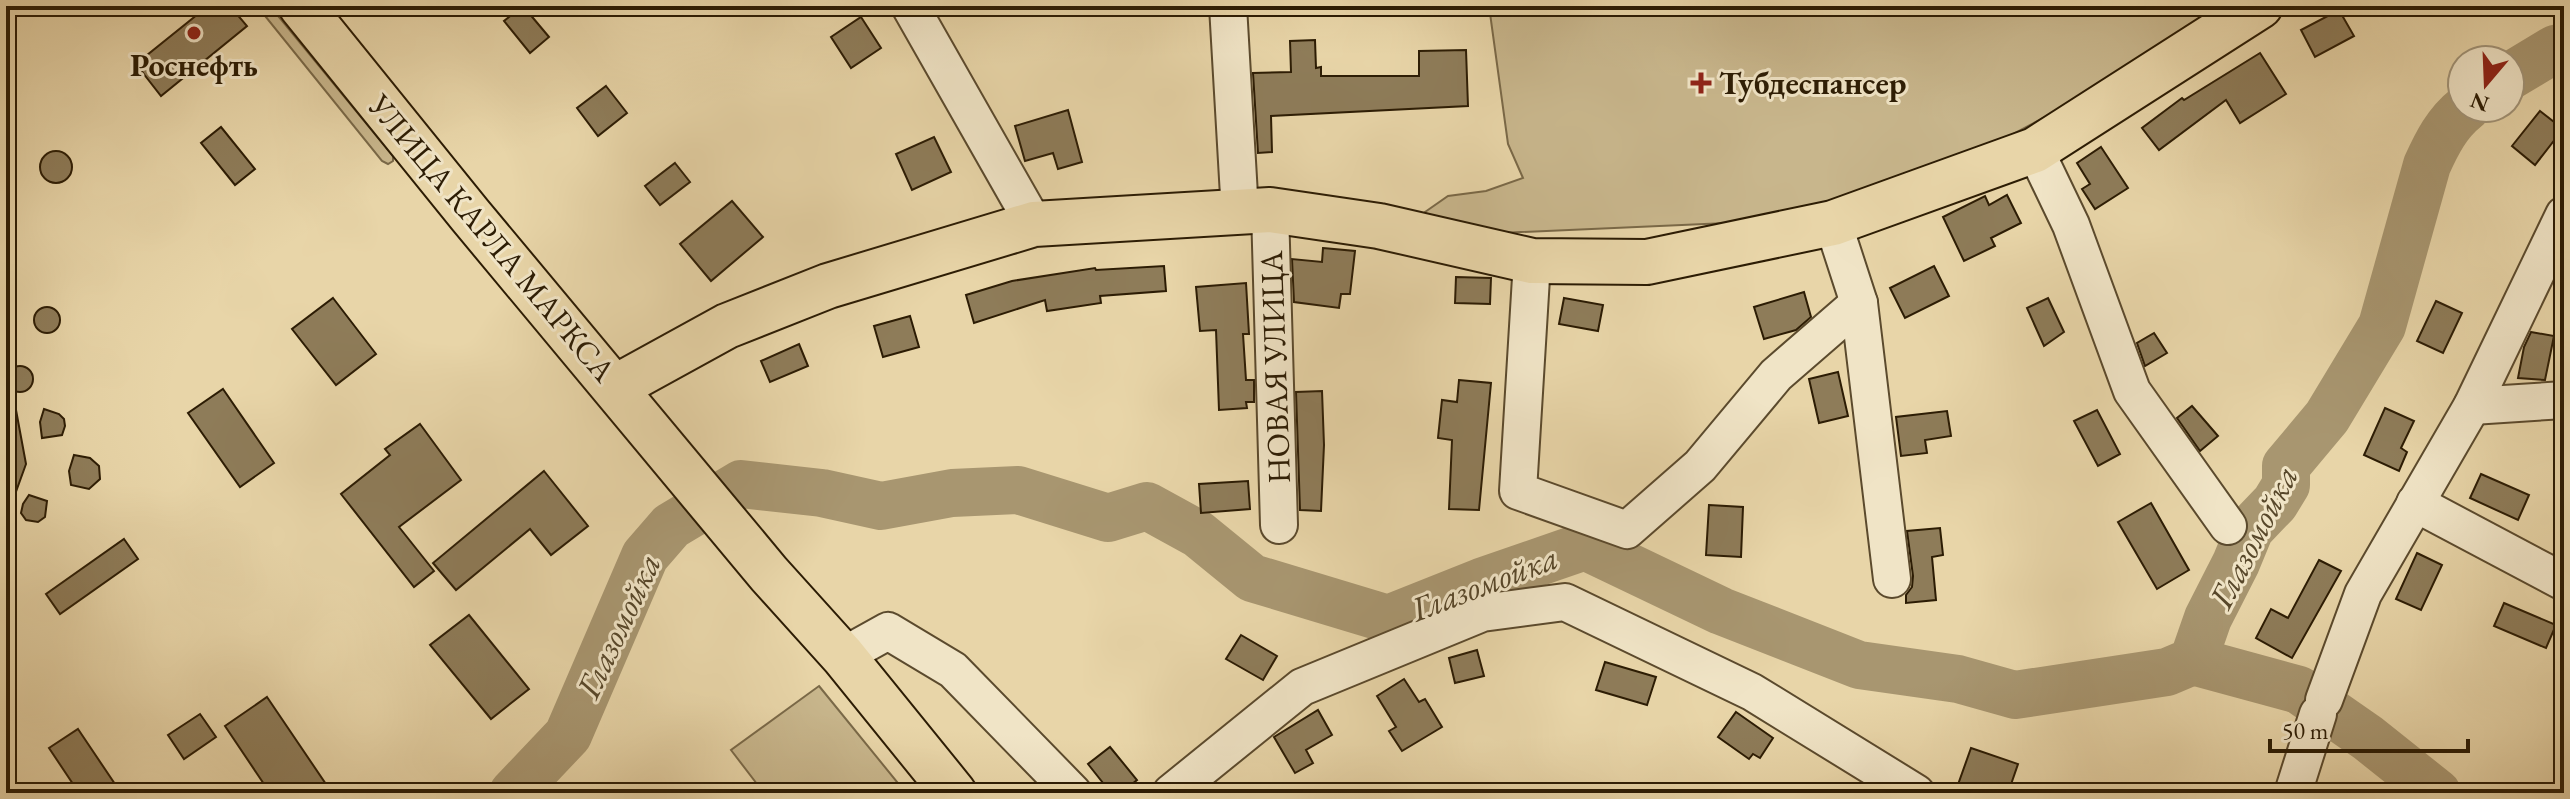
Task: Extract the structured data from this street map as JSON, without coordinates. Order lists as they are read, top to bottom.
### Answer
{
  "streets": {
    "main road": ["УЛИЦА КАРЛА МАРКСА"],
    "street": ["НОВАЯ УЛИЦА"]
  },
  "water": ["Глазомойка"],
  "places": {
    "other": ["Роснефть"],
    "health": ["Тубдеспансер"]
  },
  "scale_bar": "50 m",
  "north": "bottom"
}
